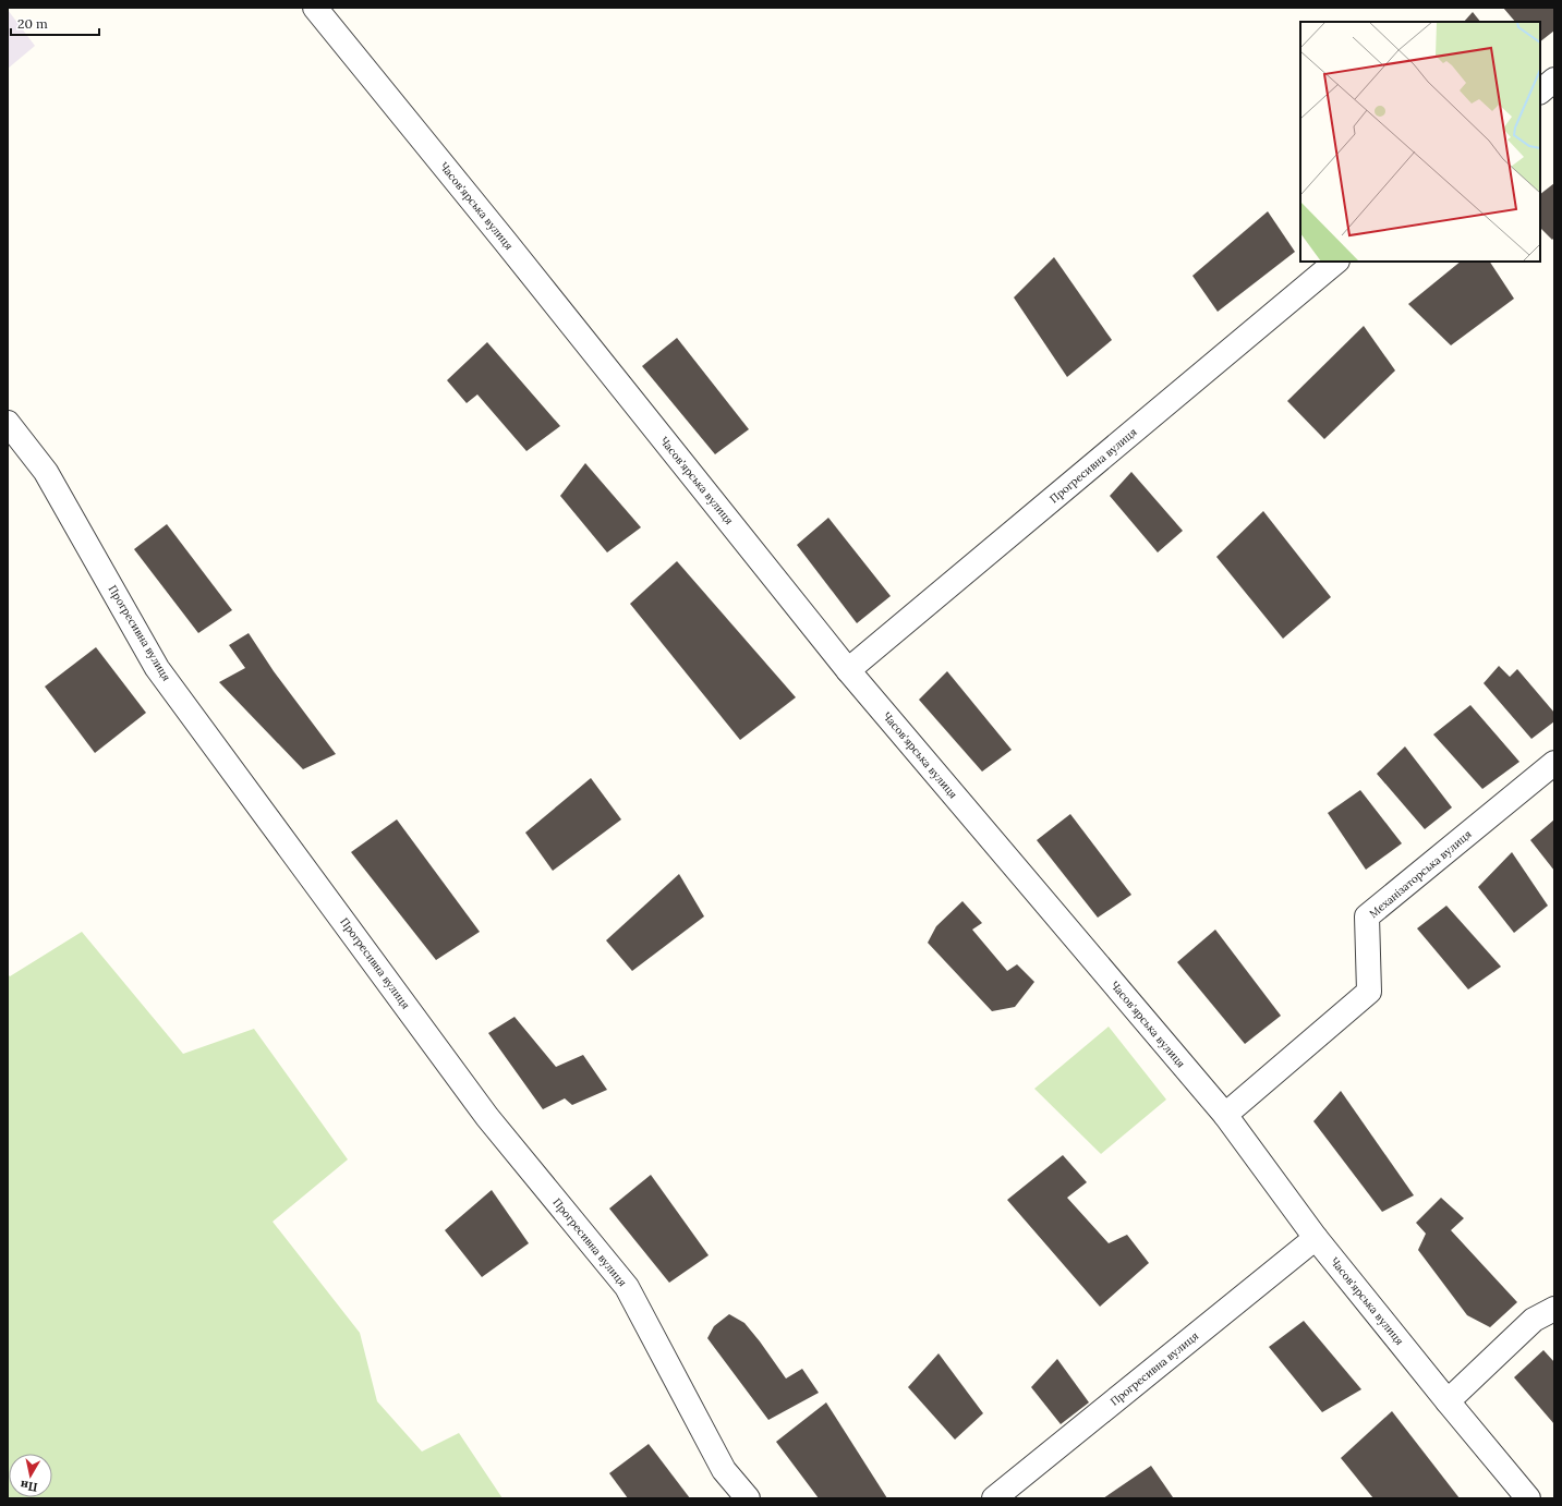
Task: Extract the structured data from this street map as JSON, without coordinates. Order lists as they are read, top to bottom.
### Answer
{
  "streets": {
    "street": ["Часов'ярська вулиця", "Прогресивна вулиця", "Механізаторська вулиця"]
  },
  "crossings": [
    ["Часов'ярська вулиця", "Прогресивна вулиця"],
    ["Часов'ярська вулиця", "Механізаторська вулиця"]
  ],
  "scale_bar": "20 m",
  "north": "bottom"
}
